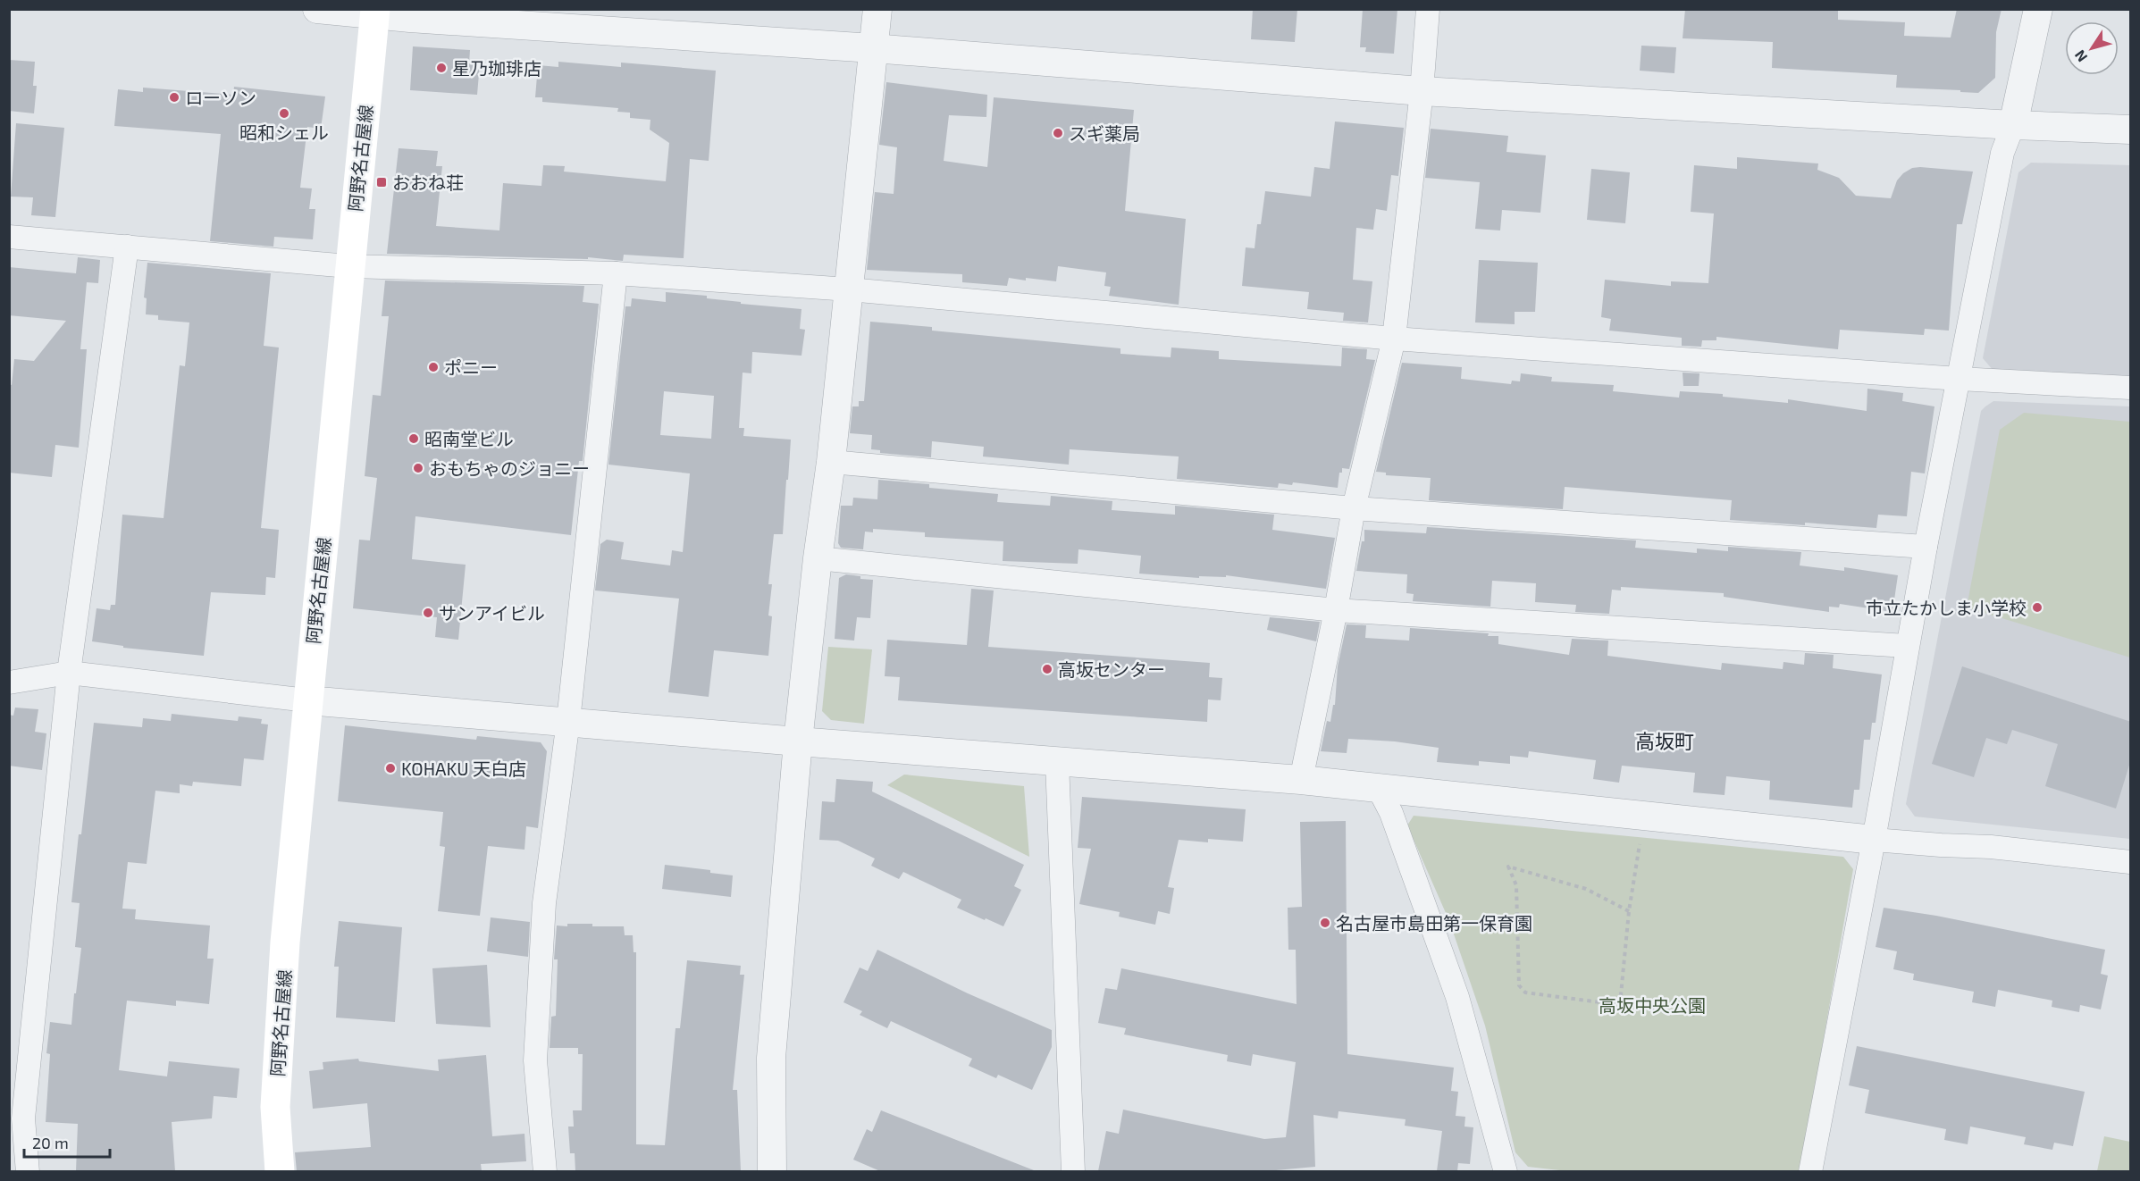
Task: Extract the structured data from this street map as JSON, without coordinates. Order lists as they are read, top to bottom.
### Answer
{
  "streets": {
    "main road": ["阿野名古屋線"]
  },
  "districts": ["高坂町"],
  "parks": ["高坂中央公園"],
  "places": {
    "other": [
      "星乃珈琲店",
      "ローソン",
      "昭和シェル",
      "スギ薬局",
      "ポニー",
      "昭南堂ビル",
      "おもちゃのジョニー",
      "市立たかしま小学校",
      "サンアイビル",
      "高坂センター",
      "KOHAKU 天白店",
      "名古屋市島田第一保育園"
    ],
    "transit": ["おおね荘"]
  },
  "scale_bar": "20 m",
  "north": "bottom left"
}
